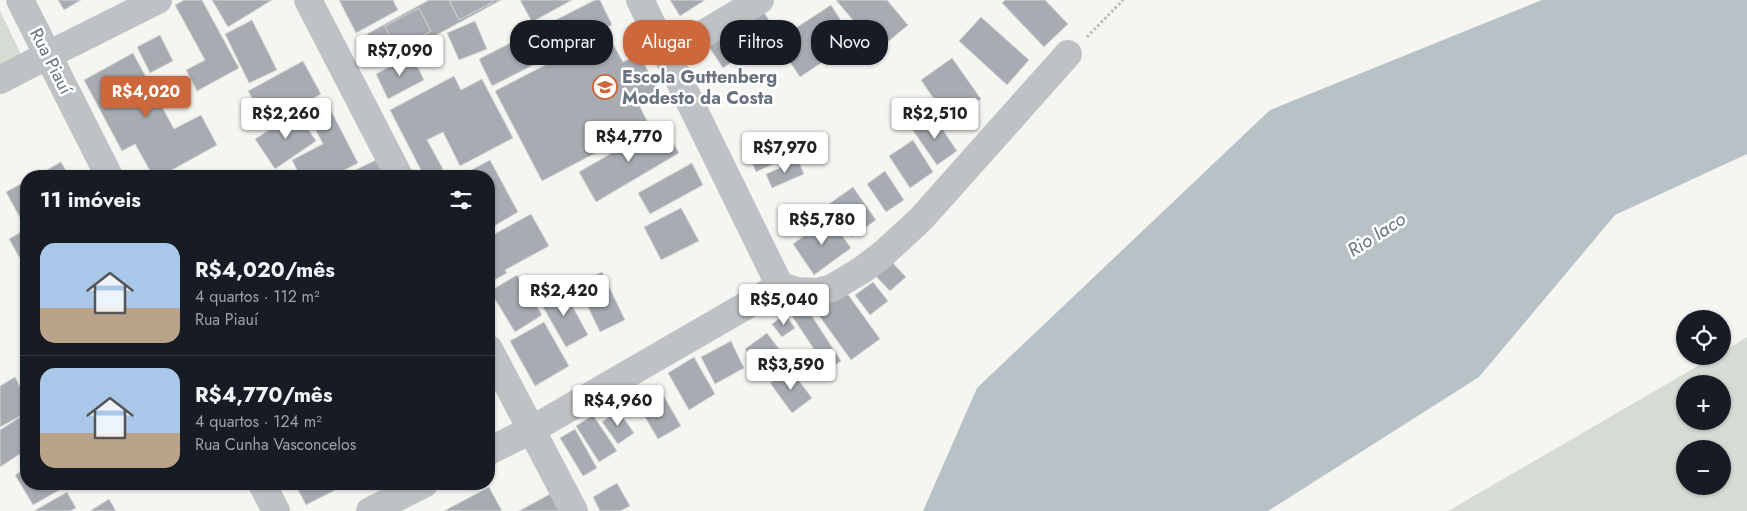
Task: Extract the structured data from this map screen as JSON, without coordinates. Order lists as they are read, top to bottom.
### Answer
{
  "streets": {
    "street": ["Rua Piauí"]
  },
  "water": ["Rio Iaco"],
  "places": {
    "school or university": ["Escola Guttenberg Modesto da Costa"]
  },
  "page": {
    "chip": [
      "Comprar",
      "Alugar",
      "Filtros",
      "Novo"
    ],
    "price": [
      "R$7,090",
      "R$4,020",
      "R$2,260",
      "R$2,510",
      "R$4,770",
      "R$7,970",
      "R$5,780",
      "R$2,420",
      "R$5,040",
      "R$3,590",
      "R$4,960"
    ],
    "heading": "11 imóveis",
    "list": [
      {
        "name": "R$4,020/mês",
        "note": "4 quartos · 112 m² · Rua Piauí"
      },
      {
        "name": "R$4,770/mês",
        "note": "4 quartos · 124 m² · Rua Cunha Vasconcelos"
      }
    ],
    "map_buttons": ["+", "−"]
  }
}
